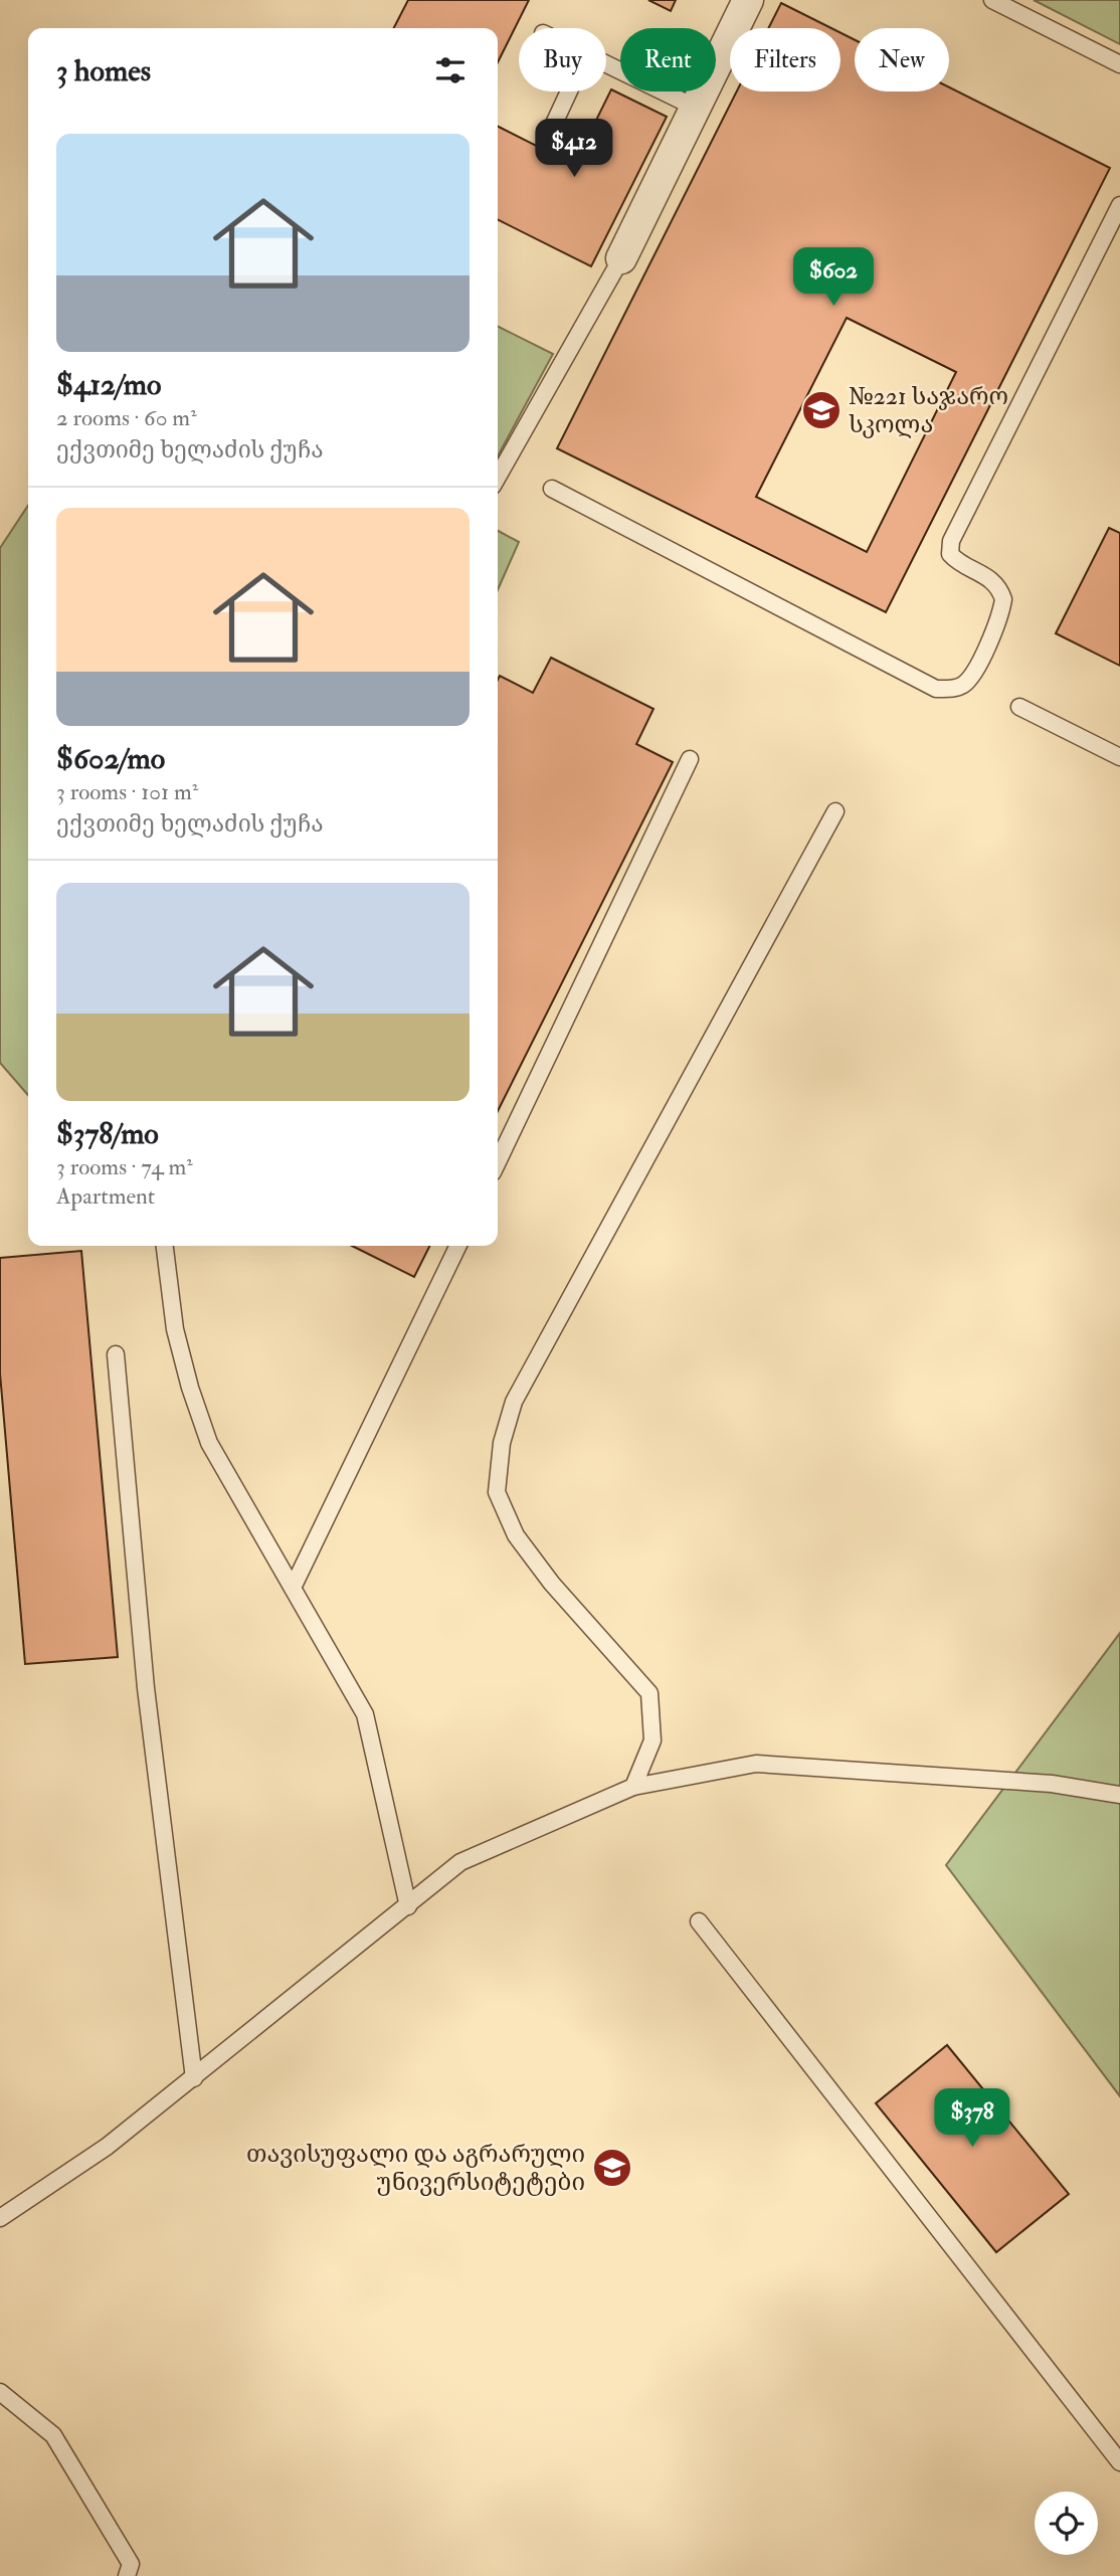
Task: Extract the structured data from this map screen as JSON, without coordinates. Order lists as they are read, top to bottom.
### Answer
{
  "places": {
    "school or university": ["№221 საჯარო სკოლა", "თავისუფალი და აგრარული უნივერსიტეტები"]
  },
  "page": {
    "chip": [
      "Buy",
      "Rent",
      "Filters",
      "New"
    ],
    "heading": "3 homes",
    "list": [
      {
        "name": "$412/mo",
        "note": "2 rooms · 60 m² · ექვთიმე ხელაძის ქუჩა"
      },
      {
        "name": "$602/mo",
        "note": "3 rooms · 101 m² · ექვთიმე ხელაძის ქუჩა"
      },
      {
        "name": "$378/mo",
        "note": "3 rooms · 74 m² · Apartment"
      }
    ],
    "price": ["$412", "$602", "$378"]
  }
}
